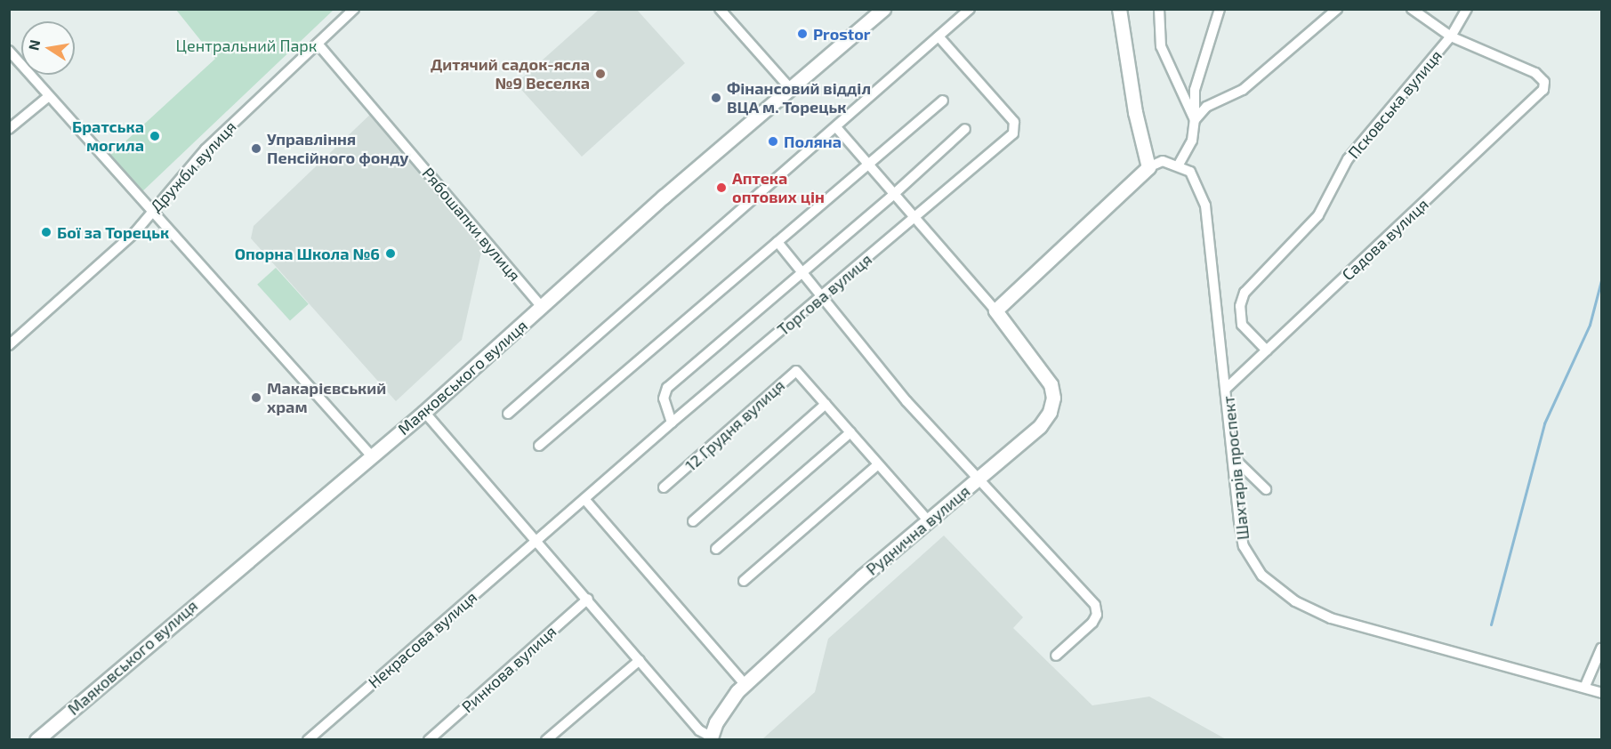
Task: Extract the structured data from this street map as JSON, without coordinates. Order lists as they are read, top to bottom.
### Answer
{
  "streets": {
    "main road": ["Маяковського вулиця", "Руднична вулиця"],
    "street": [
      "Псковська вулиця",
      "Дружби вулиця",
      "Рябошапки вулиця",
      "Садова вулиця",
      "Торгова вулиця",
      "12 Грудня вулиця",
      "Шахтарів проспект",
      "Некрасова вулиця",
      "Ринкова вулиця"
    ]
  },
  "crossings": [
    ["Псковська вулиця", "Садова вулиця"],
    ["Дружби вулиця", "Рябошапки вулиця"],
    ["Рябошапки вулиця", "Маяковського вулиця"],
    ["Садова вулиця", "Шахтарів проспект"],
    ["Торгова вулиця", "Руднична вулиця"],
    ["Торгова вулиця", "Некрасова вулиця"],
    ["12 Грудня вулиця", "Руднична вулиця"]
  ],
  "parks": ["Центральний Парк"],
  "places": [
    "Prostor",
    "Дитячий садок-ясла №9 Веселка",
    "Фінансовий відділ ВЦА м. Торецьк",
    "Братська мoгила",
    "Поляна",
    "Управління Пенсійного фонду",
    "Аптека оптових цін",
    "Бої за Торецьк",
    "Опорна Школа №6",
    "Макарієвський храм"
  ],
  "north": "left"
}
